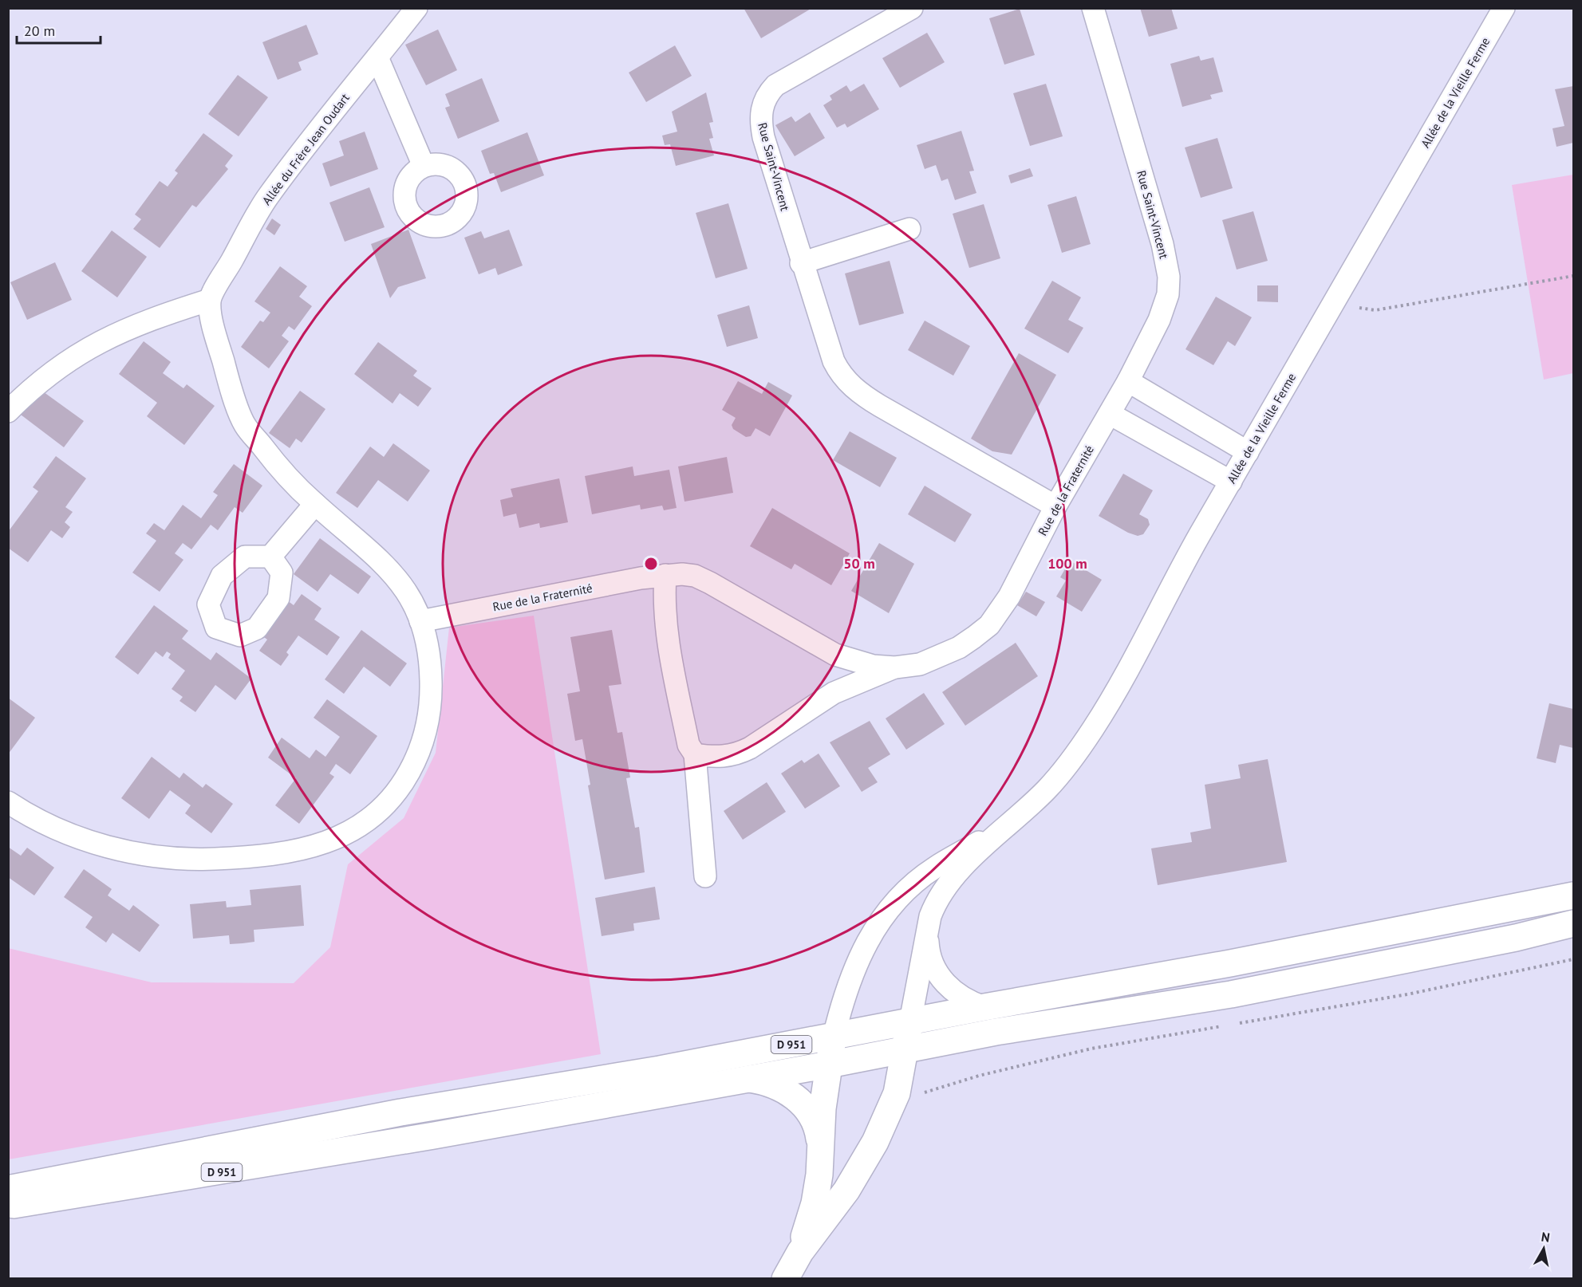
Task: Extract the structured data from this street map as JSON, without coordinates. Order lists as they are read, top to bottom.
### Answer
{
  "streets": {
    "main road": ["D 951"],
    "street": [
      "Allée de la Vieille Ferme",
      "Allée du Frère Jean Oudart",
      "Rue Saint-Vincent",
      "Rue de la Fraternité"
    ]
  },
  "crossings": [
    ["Allée de la Vieille Ferme", "D 951"],
    ["Rue Saint-Vincent", "Rue de la Fraternité"]
  ],
  "scale_bar": "20 m",
  "north": "top",
  "rings": ["50 m", "100 m"]
}
